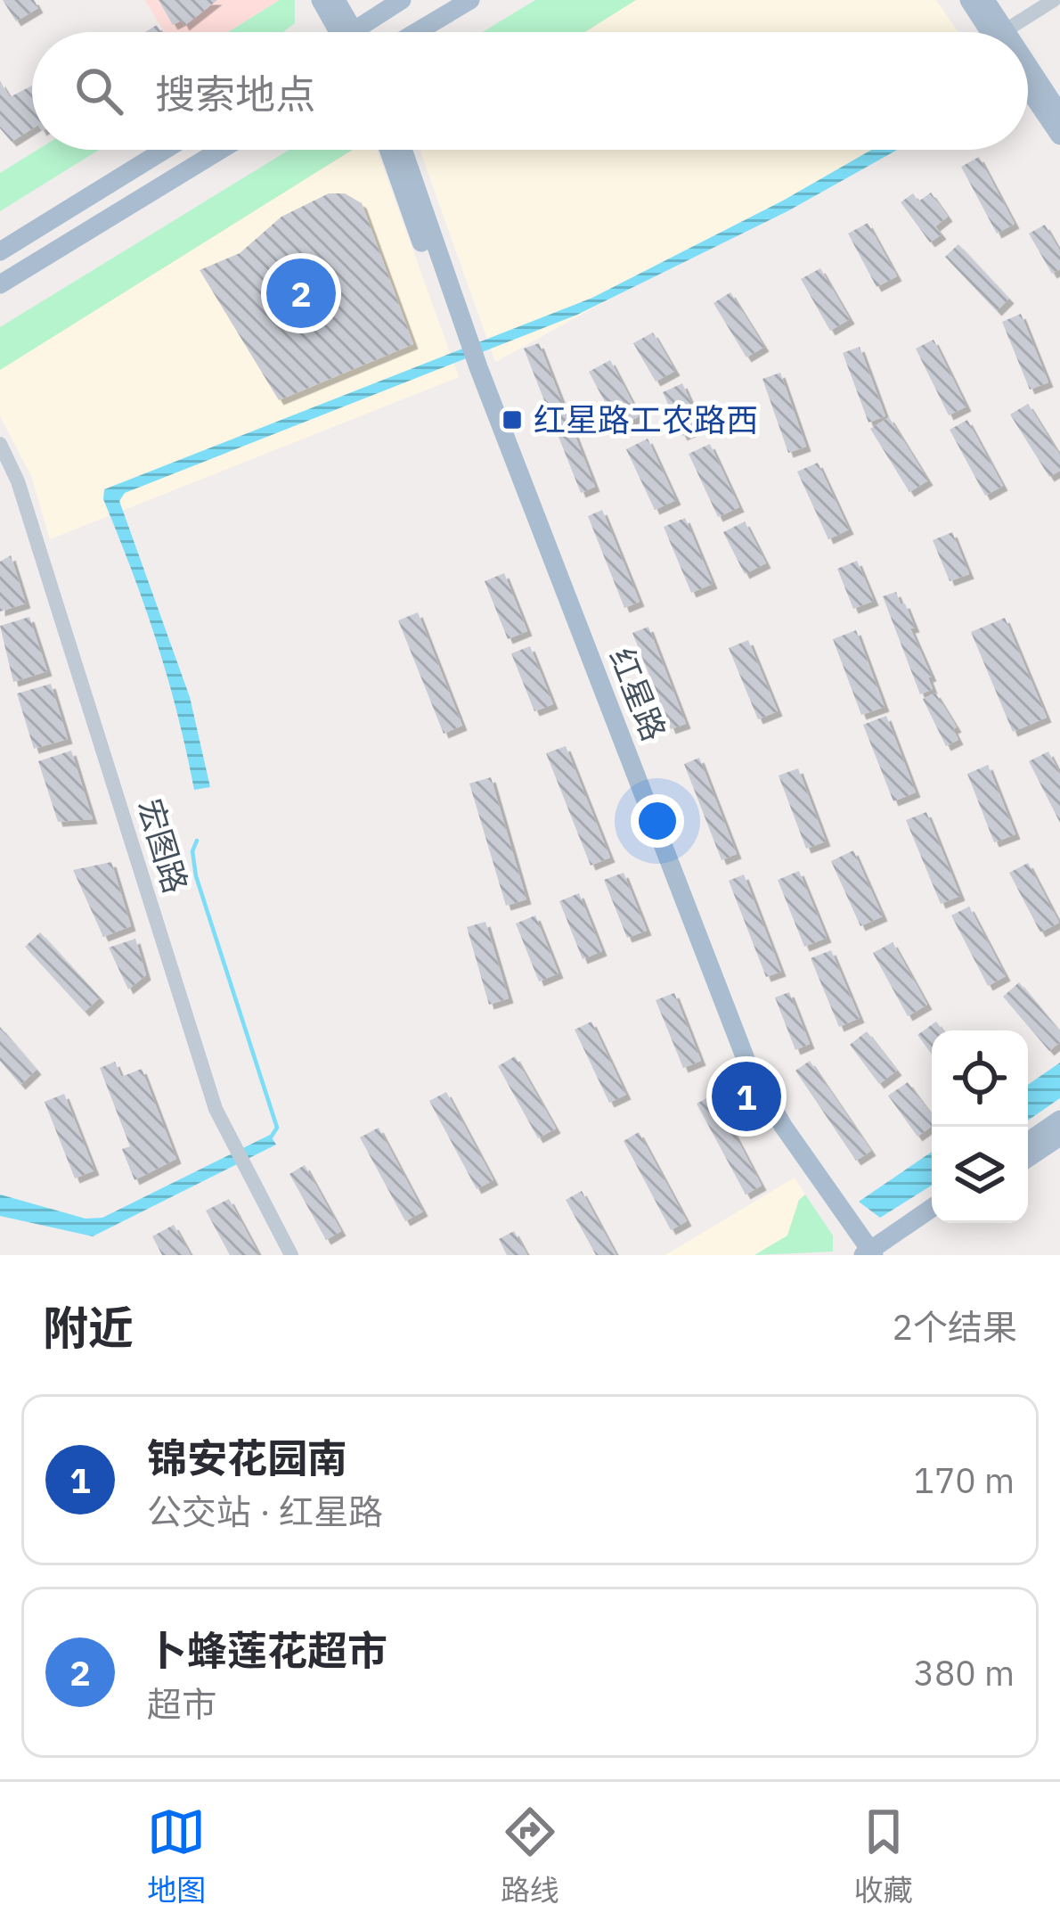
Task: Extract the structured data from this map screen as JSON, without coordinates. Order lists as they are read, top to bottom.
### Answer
{
  "streets": {
    "main road": ["红星路"],
    "street": ["宏图路"]
  },
  "places": {
    "transit": ["红星路工农路西"]
  },
  "page": {
    "search": "搜索地点",
    "pins": ["2", "1"],
    "heading": ["附近", "2个结果"],
    "list": [
      {
        "mark": "1",
        "name": "锦安花园南",
        "note": "公交站 · 红星路",
        "value": "170 m"
      },
      {
        "mark": "2",
        "name": "卜蜂莲花超市",
        "note": "超市",
        "value": "380 m"
      }
    ],
    "nav": ["地图", "路线", "收藏"]
  }
}
